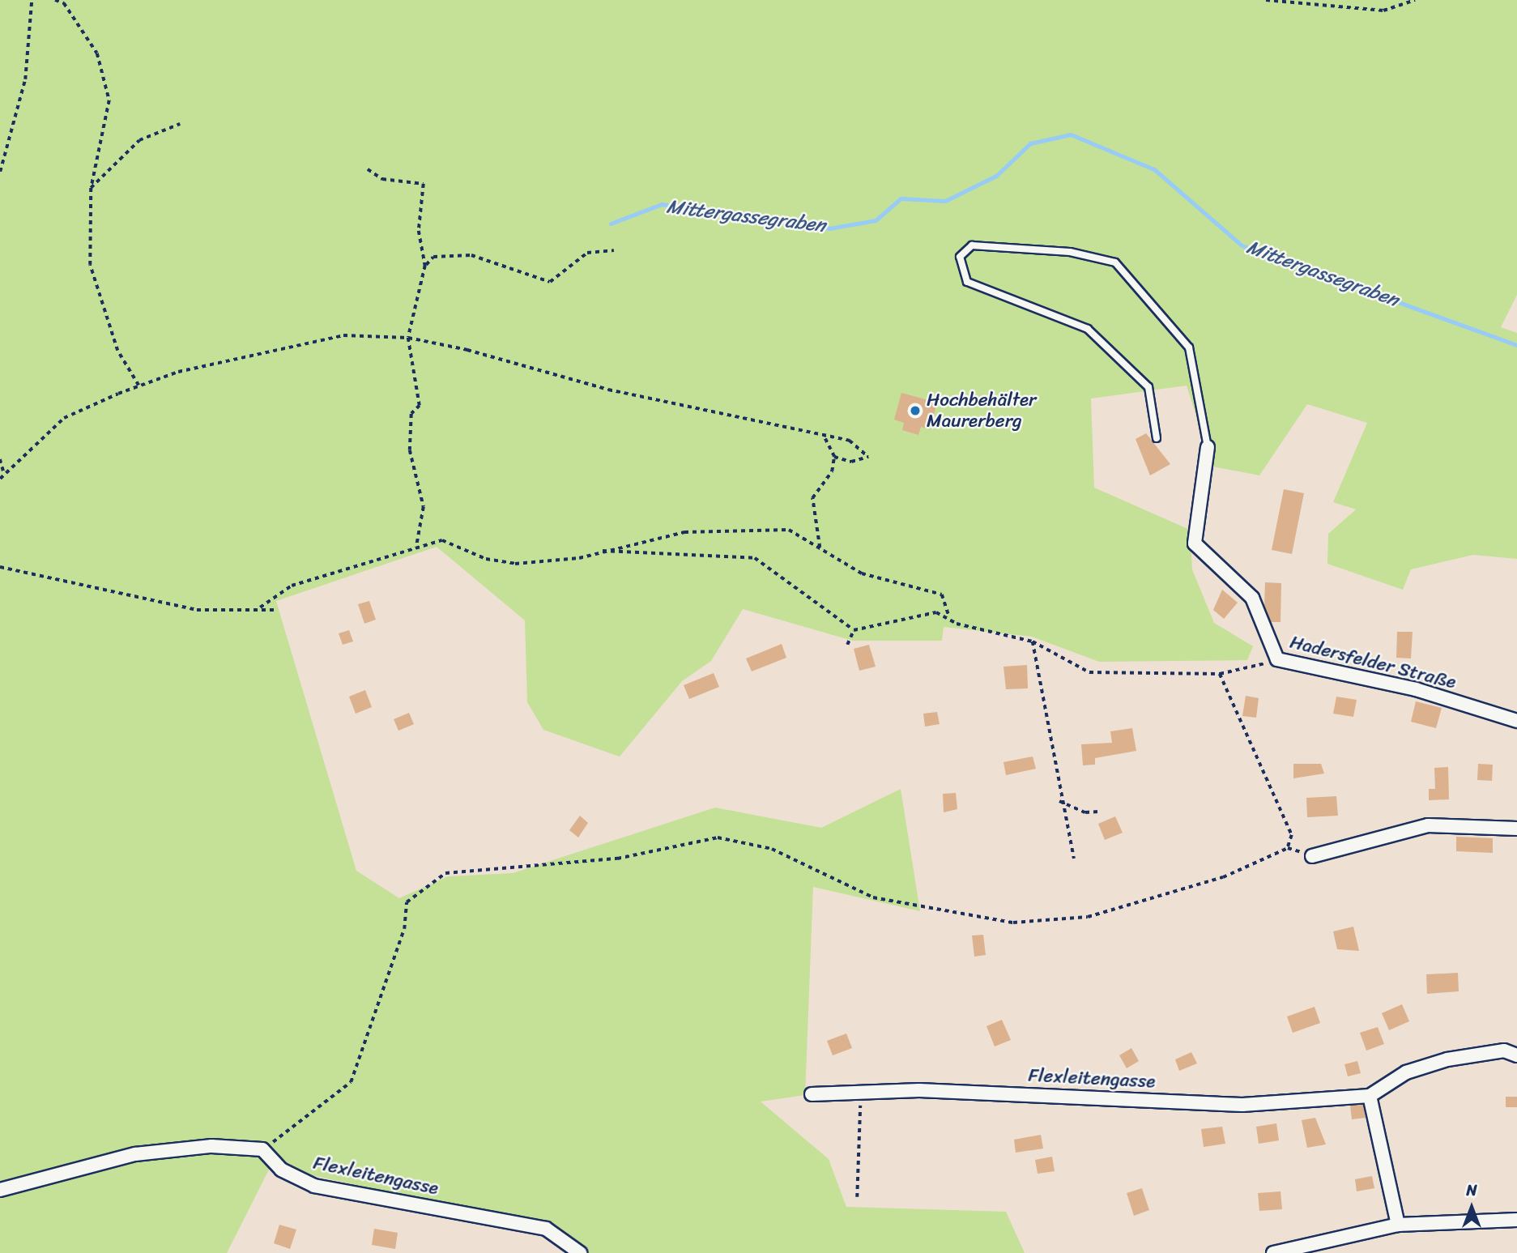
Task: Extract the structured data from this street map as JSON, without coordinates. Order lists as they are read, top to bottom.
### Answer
{
  "streets": {
    "street": ["Hadersfelder Straße", "Flexleitengasse"]
  },
  "water": ["Mittergassegraben"],
  "places": ["Hochbehälter Maurerberg"],
  "north": "top"
}
